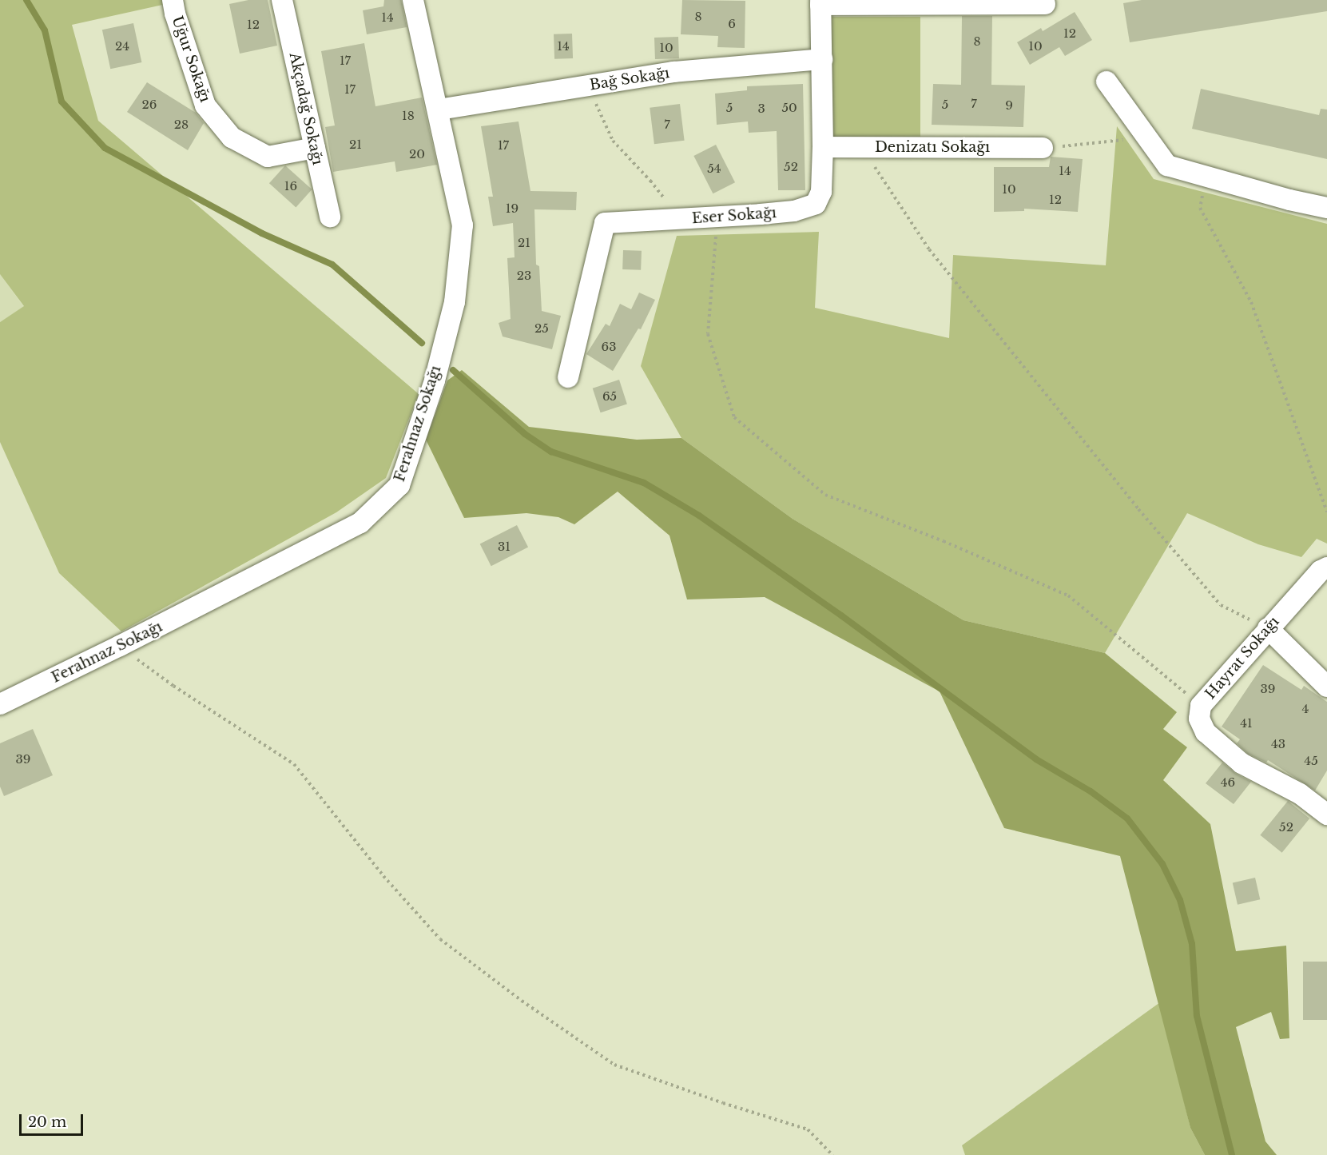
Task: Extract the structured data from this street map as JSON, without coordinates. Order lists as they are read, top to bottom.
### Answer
{
  "streets": {
    "street": [
      "Uğur Sokağı",
      "Bağ Sokağı",
      "Akçadağ Sokağı",
      "Denizatı Sokağı",
      "Eser Sokağı",
      "Ferahnaz Sokağı",
      "Hayrat Sokağı"
    ]
  },
  "crossings": [
    ["Uğur Sokağı", "Akçadağ Sokağı"],
    ["Bağ Sokağı", "Eser Sokağı"],
    ["Bağ Sokağı", "Ferahnaz Sokağı"],
    ["Denizatı Sokağı", "Eser Sokağı"]
  ],
  "house_numbers": [
    "8",
    "14",
    "6",
    "12",
    "12",
    "8",
    "24",
    "14",
    "10",
    "10",
    "17",
    "17",
    "7",
    "26",
    "5",
    "9",
    "5",
    "50",
    "3",
    "18",
    "28",
    "7",
    "21",
    "17",
    "20",
    "52",
    "54",
    "14",
    "16",
    "10",
    "12",
    "19",
    "21",
    "23",
    "25",
    "63",
    "65",
    "31",
    "39",
    "4",
    "41",
    "43",
    "39",
    "45",
    "46",
    "52"
  ],
  "scale_bar": "20 m"
}
